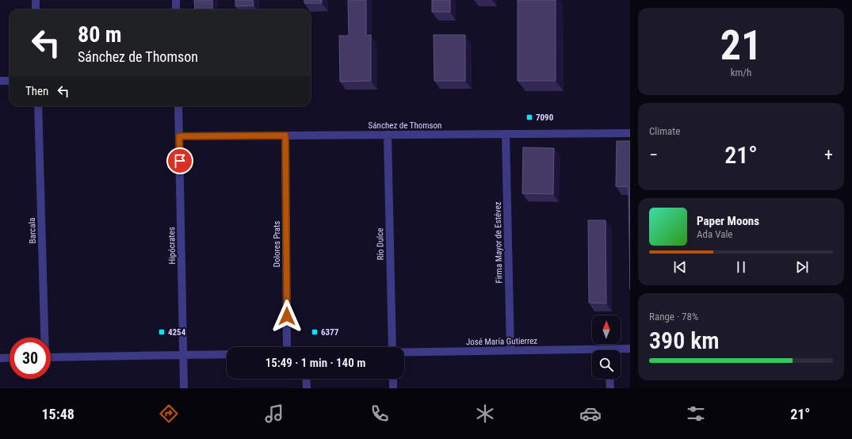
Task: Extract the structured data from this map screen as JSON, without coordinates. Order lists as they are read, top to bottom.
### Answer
{
  "streets": {
    "street": [
      "Sánchez de Thomson",
      "Barcala",
      "Firma Mayor de Estévez",
      "Dolores Prats",
      "Río Dulce",
      "Hipócrates",
      "José María Gutierrez"
    ]
  },
  "crossings": [
    ["Sánchez de Thomson", "Firma Mayor de Estévez"],
    ["Sánchez de Thomson", "Dolores Prats"],
    ["Sánchez de Thomson", "Río Dulce"],
    ["Sánchez de Thomson", "Hipócrates"],
    ["Firma Mayor de Estévez", "José María Gutierrez"]
  ],
  "places": {
    "transit": ["7090", "4254", "6377"]
  },
  "north": "top",
  "page": {
    "tile": [
      ["21", "km/h"],
      "Climate",
      ["Range · 78%", "390 km"]
    ],
    "turn": ["80 m", "Sánchez de Thomson"],
    "then": "Then",
    "heat": ["−", "21°", "+"],
    "song": ["Paper Moons", "Ada Vale"],
    "limit": "30",
    "trip": "15:49 · 1 min · 140 m",
    "tabs": ["15:48", "21°"]
  }
}
